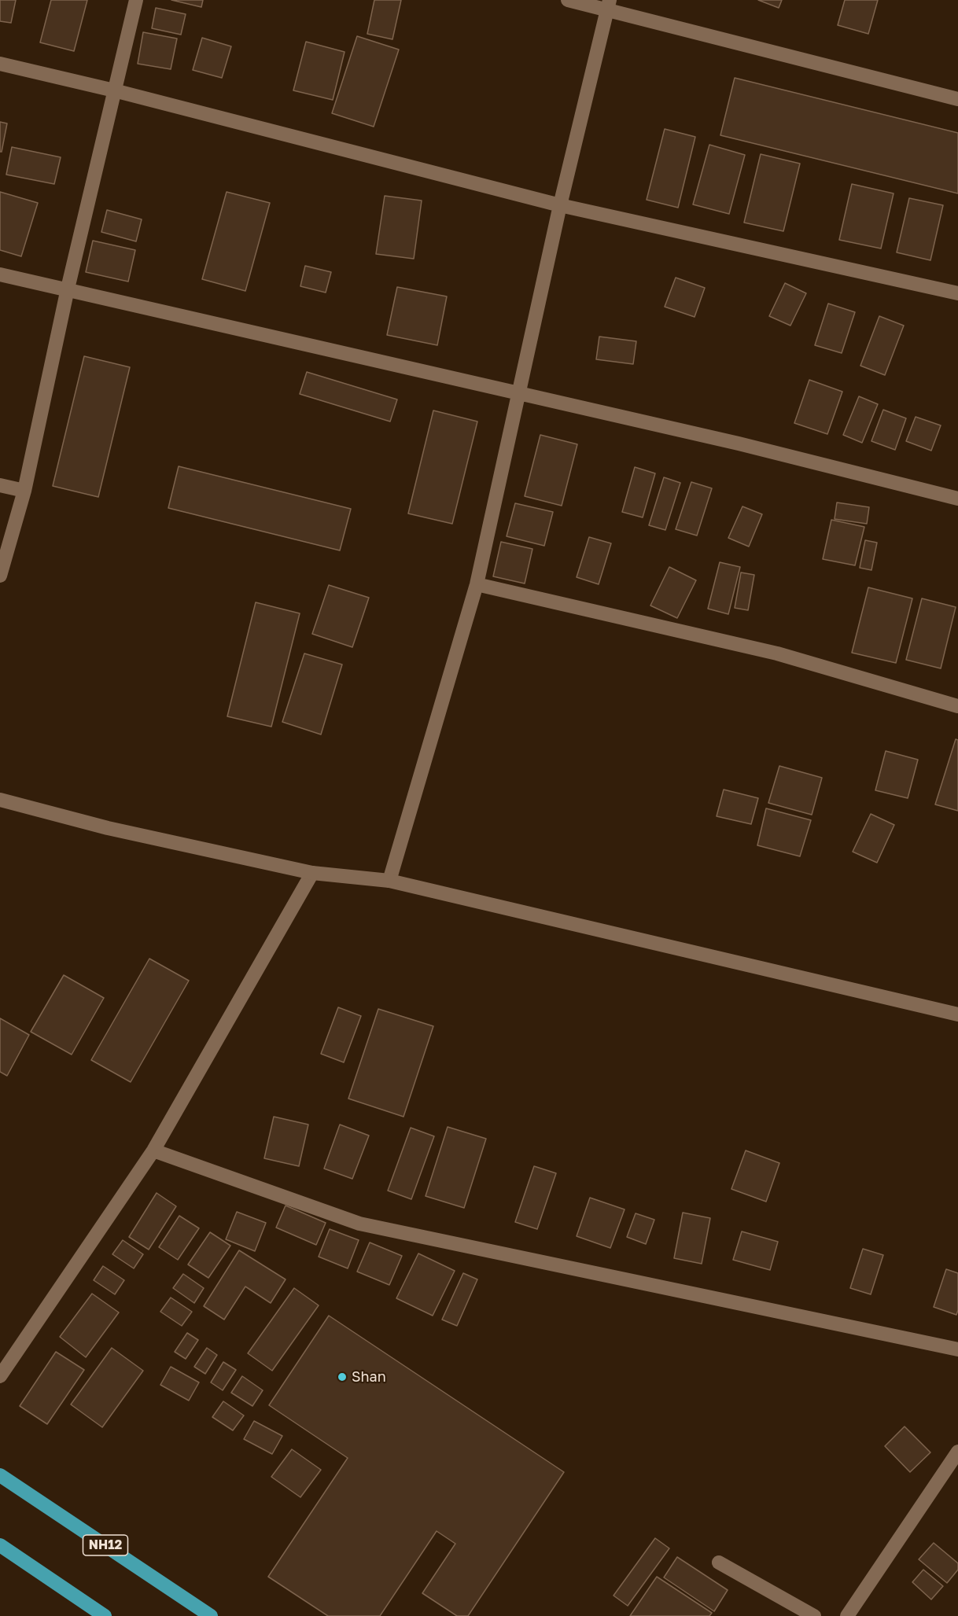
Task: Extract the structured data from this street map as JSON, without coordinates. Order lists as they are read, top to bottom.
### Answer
{
  "streets": {
    "highway": ["NH12"]
  },
  "places": ["Shan"]
}
